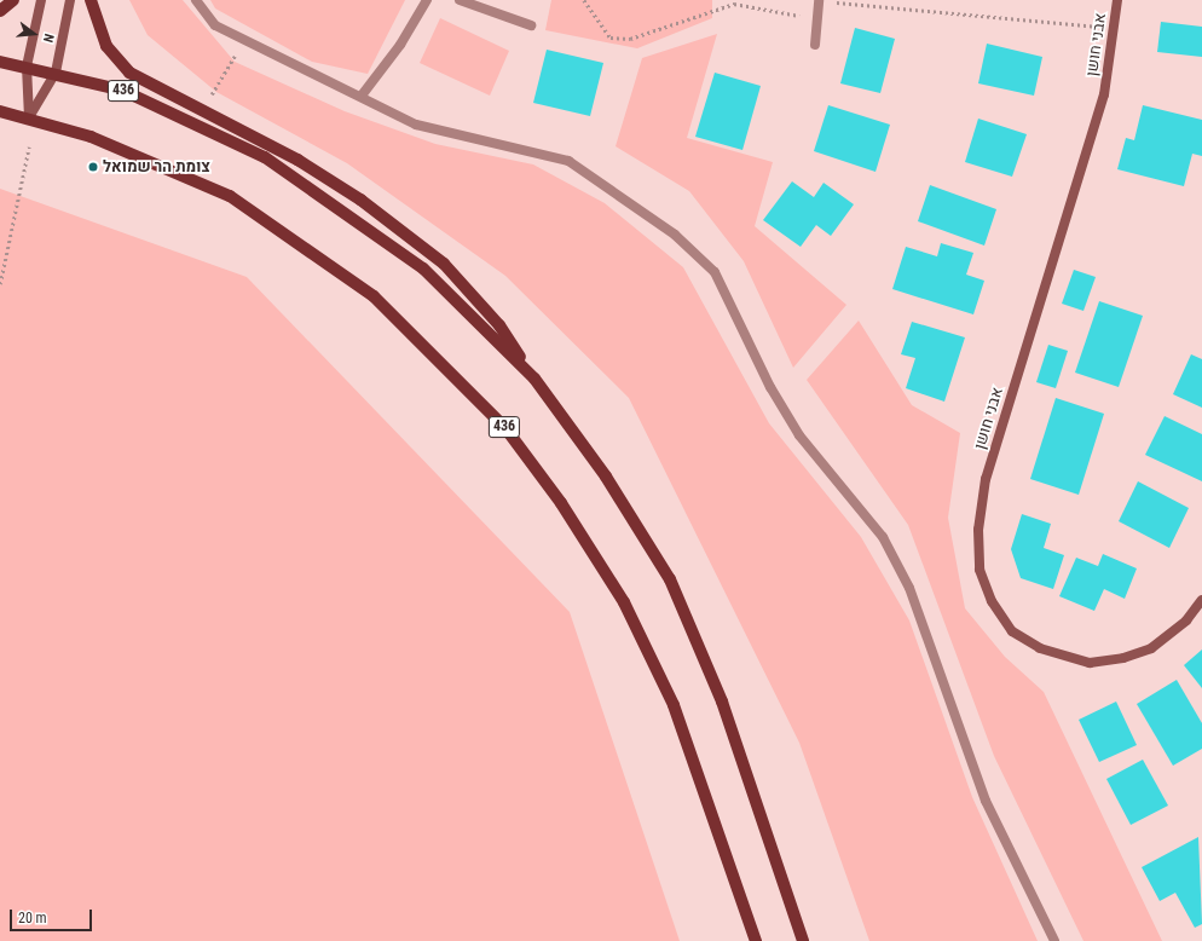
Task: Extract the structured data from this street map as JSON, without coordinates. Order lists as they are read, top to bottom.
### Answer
{
  "streets": {
    "main road": ["436"],
    "street": ["אבני חושן"]
  },
  "places": ["צומת הר שמואל"],
  "scale_bar": "20 m",
  "north": "right"
}
